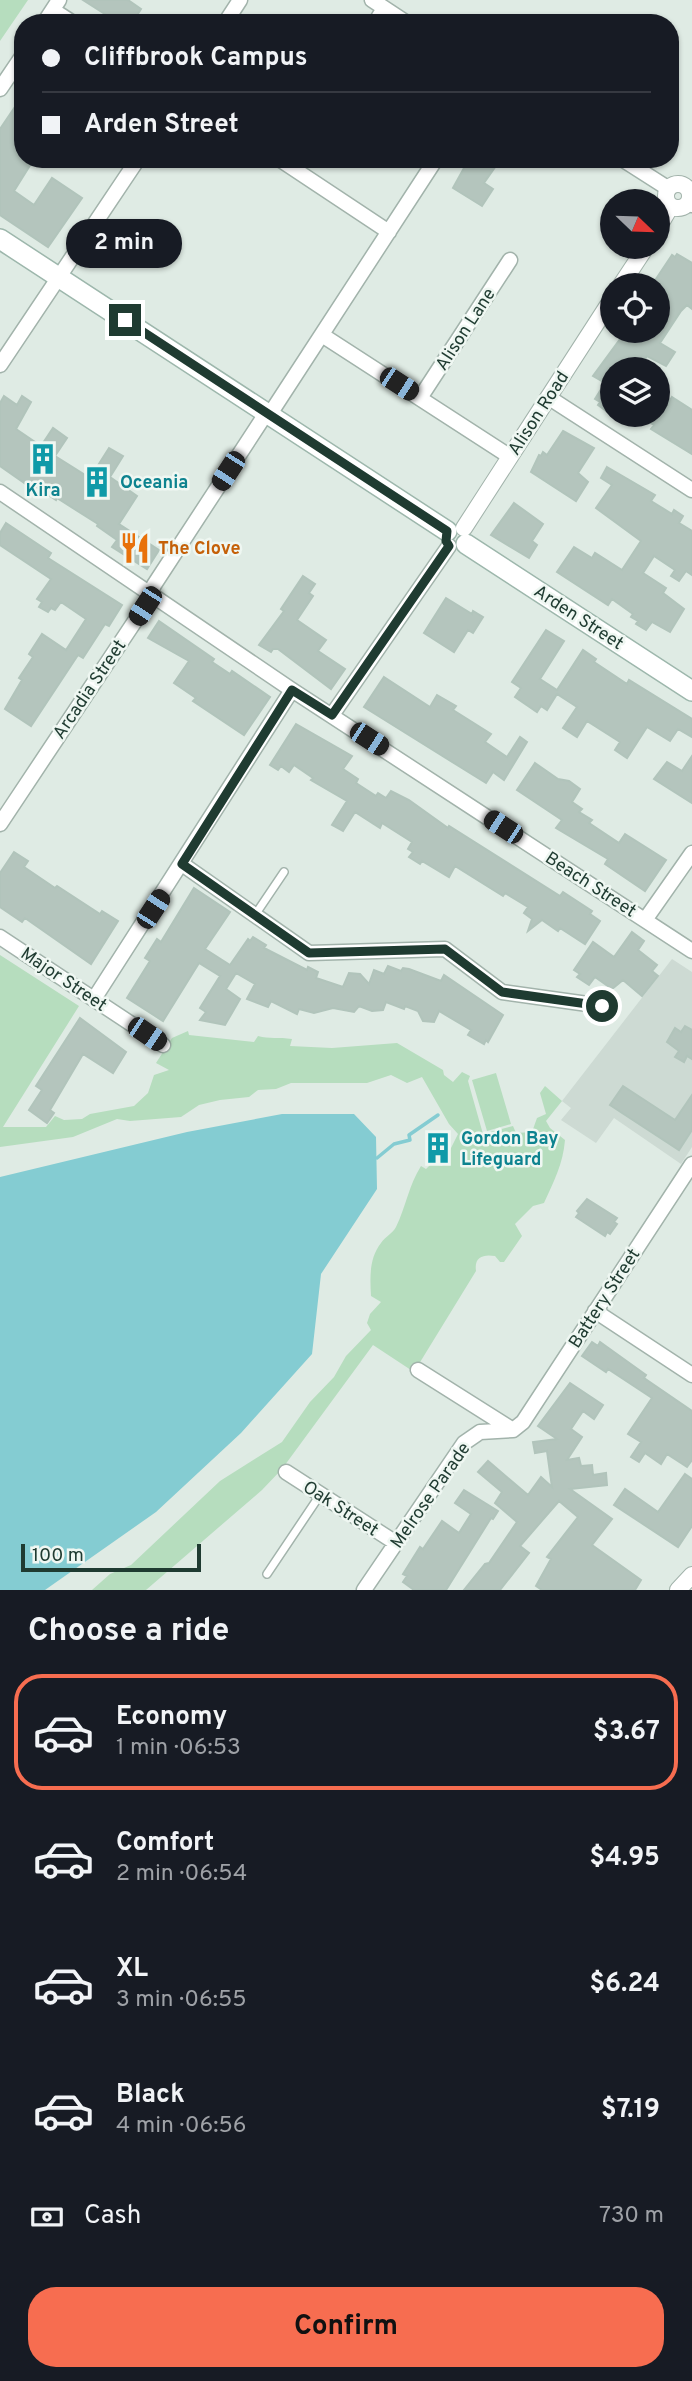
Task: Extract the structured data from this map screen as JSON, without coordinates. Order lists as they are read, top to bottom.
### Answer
{
  "streets": {
    "main road": ["Arden Street"],
    "street": [
      "Alison Lane",
      "Alison Road",
      "Arcadia Street",
      "Beach Street",
      "Major Street",
      "Battery Street",
      "Melrose Parade",
      "Oak Street"
    ]
  },
  "crossings": [
    ["Alison Road", "Arden Street"],
    ["Alison Road", "Beach Street"],
    ["Arden Street", "Arcadia Street"],
    ["Arcadia Street", "Beach Street"],
    ["Battery Street", "Melrose Parade"],
    ["Melrose Parade", "Oak Street"]
  ],
  "places": {
    "building": ["Kira", "Oceania", "Gordon Bay Lifeguard"],
    "restaurant": ["The Clove"]
  },
  "scale_bar": "100 m",
  "north": "bottom right",
  "page": {
    "banner": ["Cliffbrook Campus", "Arden Street"],
    "bubble": "2 min",
    "scale": "100 m",
    "heading": "Choose a ride",
    "list": [
      {
        "name": "Economy",
        "note": "1 min · 06:53",
        "value": "$3.67"
      },
      {
        "name": "Comfort",
        "note": "2 min · 06:54",
        "value": "$4.95"
      },
      {
        "name": "XL",
        "note": "3 min · 06:55",
        "value": "$6.24"
      },
      {
        "name": "Black",
        "note": "4 min · 06:56",
        "value": "$7.19"
      }
    ],
    "pay": ["Cash", "730 m"],
    "buttons": "Confirm"
  }
}
